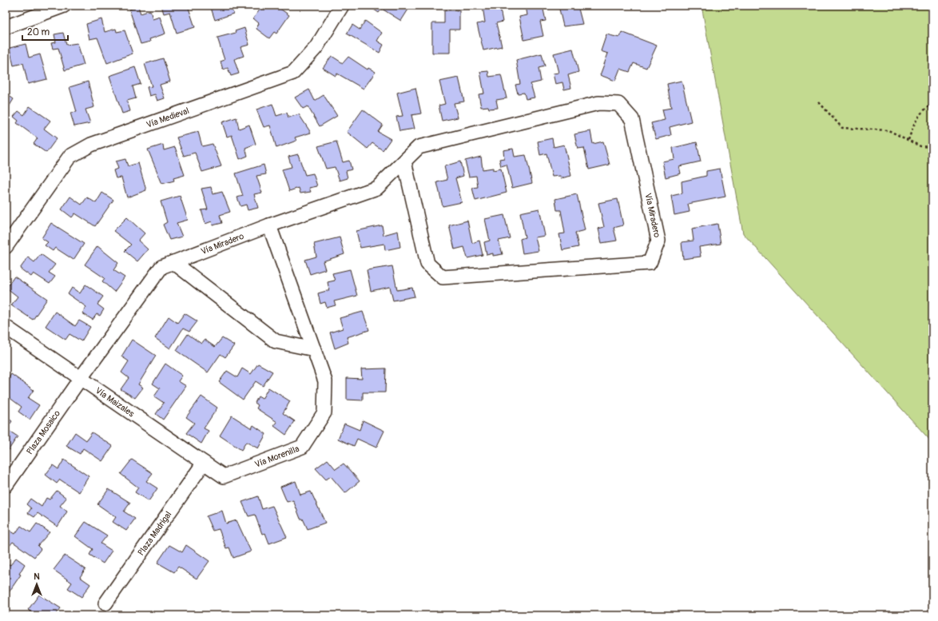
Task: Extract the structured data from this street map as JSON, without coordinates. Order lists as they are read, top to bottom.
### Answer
{
  "streets": {
    "street": [
      "Vía Medieval",
      "Vía Miradero",
      "Vía Maizales",
      "Plaza Mosaico",
      "Vía Morenilla",
      "Plaza Madrigal"
    ]
  },
  "crossings": [
    ["Vía Miradero", "Vía Maizales"],
    ["Vía Miradero", "Plaza Mosaico"],
    ["Vía Miradero", "Vía Morenilla"],
    ["Vía Maizales", "Plaza Mosaico"],
    ["Vía Maizales", "Vía Morenilla"],
    ["Vía Maizales", "Plaza Madrigal"]
  ],
  "scale_bar": "20 m",
  "north": "top"
}
